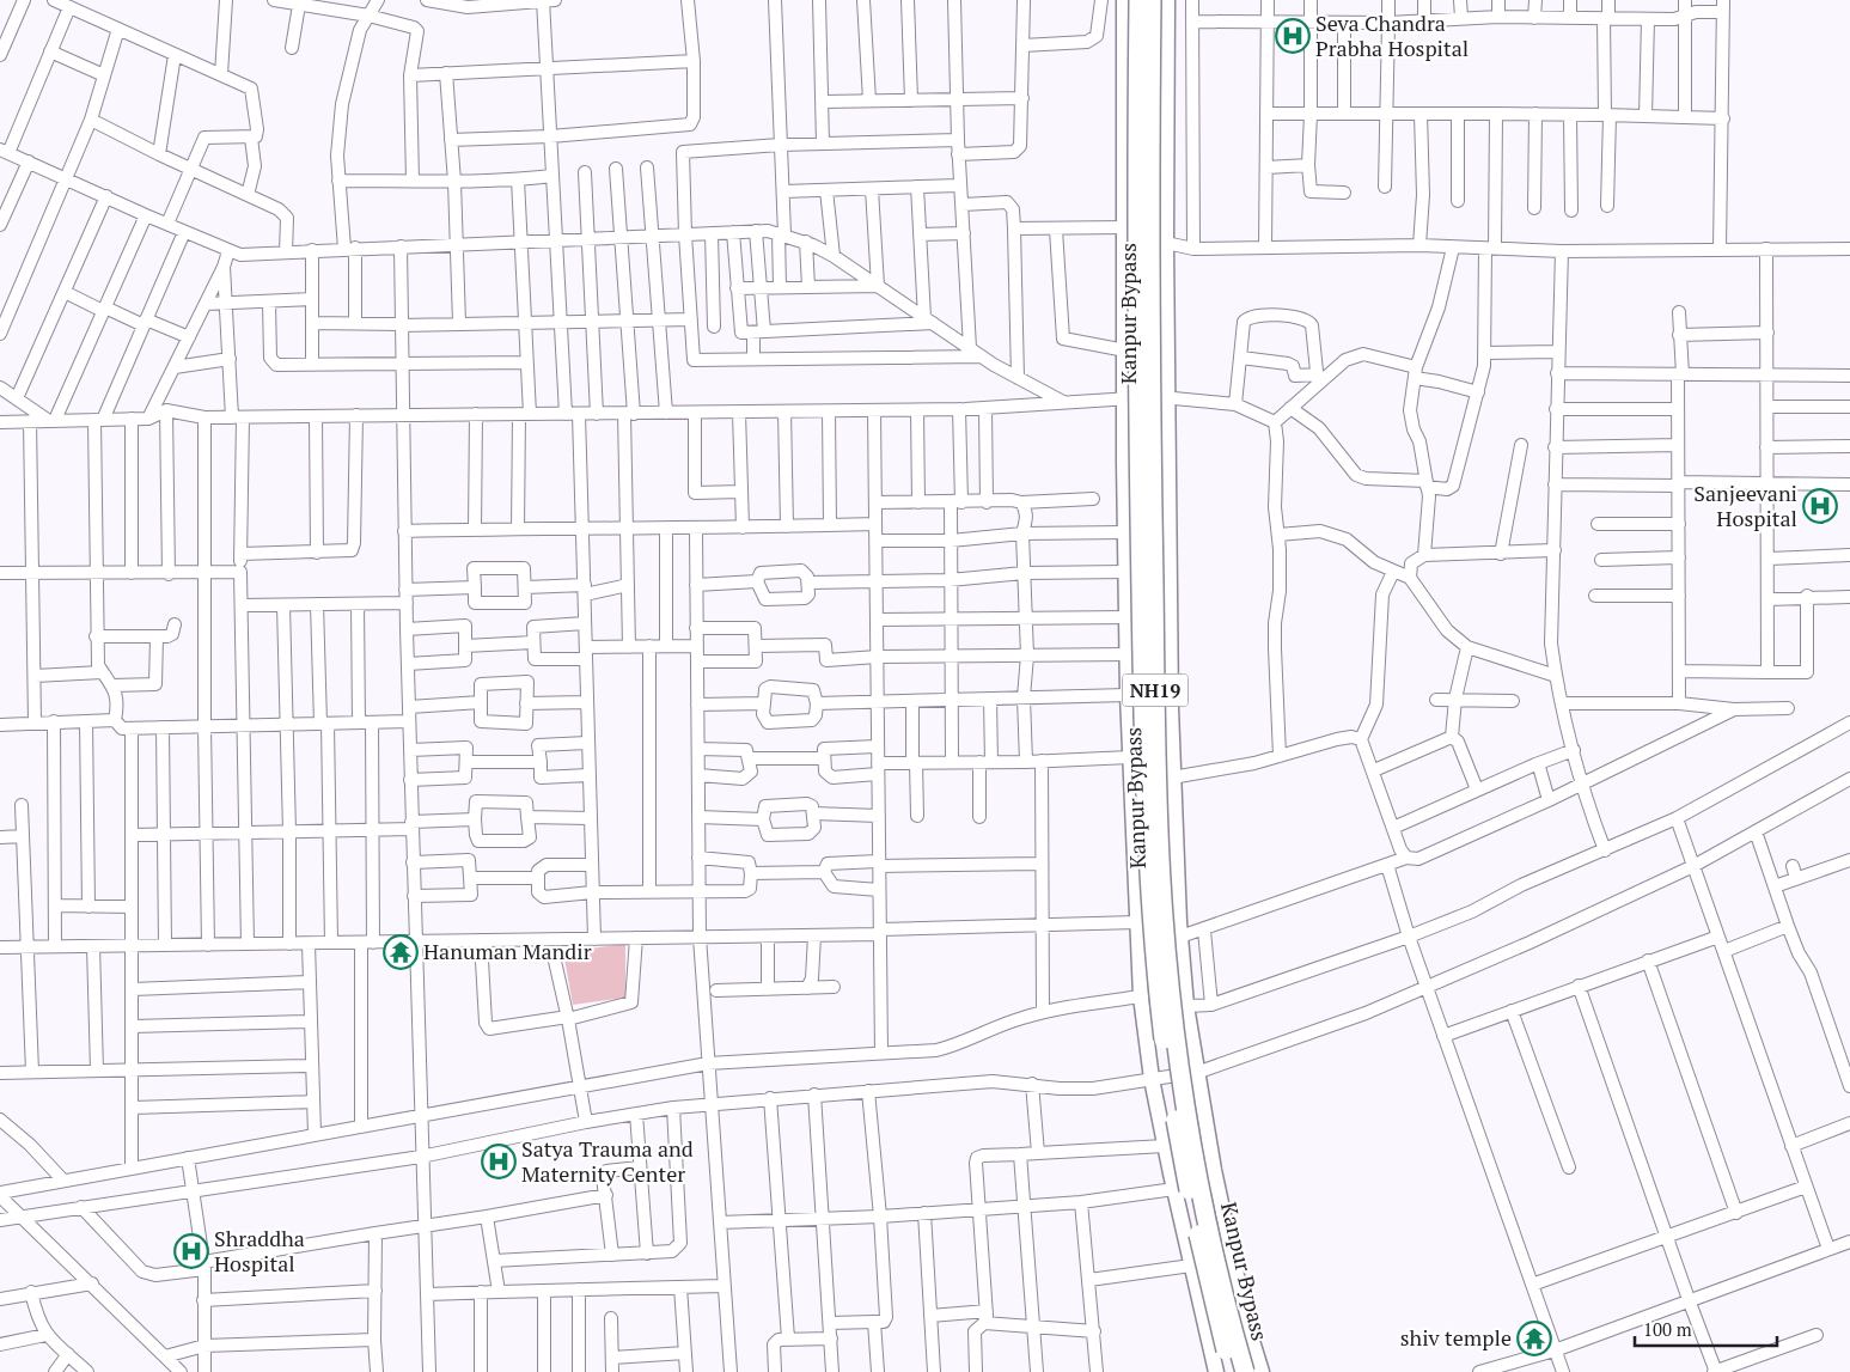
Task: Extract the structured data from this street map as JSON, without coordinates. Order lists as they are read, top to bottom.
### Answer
{
  "streets": {
    "highway": ["Kanpur Bypass", "NH19"]
  },
  "places": {
    "hospital": [
      "Seva Chandra Prabha Hospital",
      "Sanjeevani Hospital",
      "Satya Trauma and Maternity Center",
      "Shraddha Hospital"
    ],
    "temple": ["Hanuman Mandir", "shiv temple"]
  },
  "scale_bar": "100 m"
}
